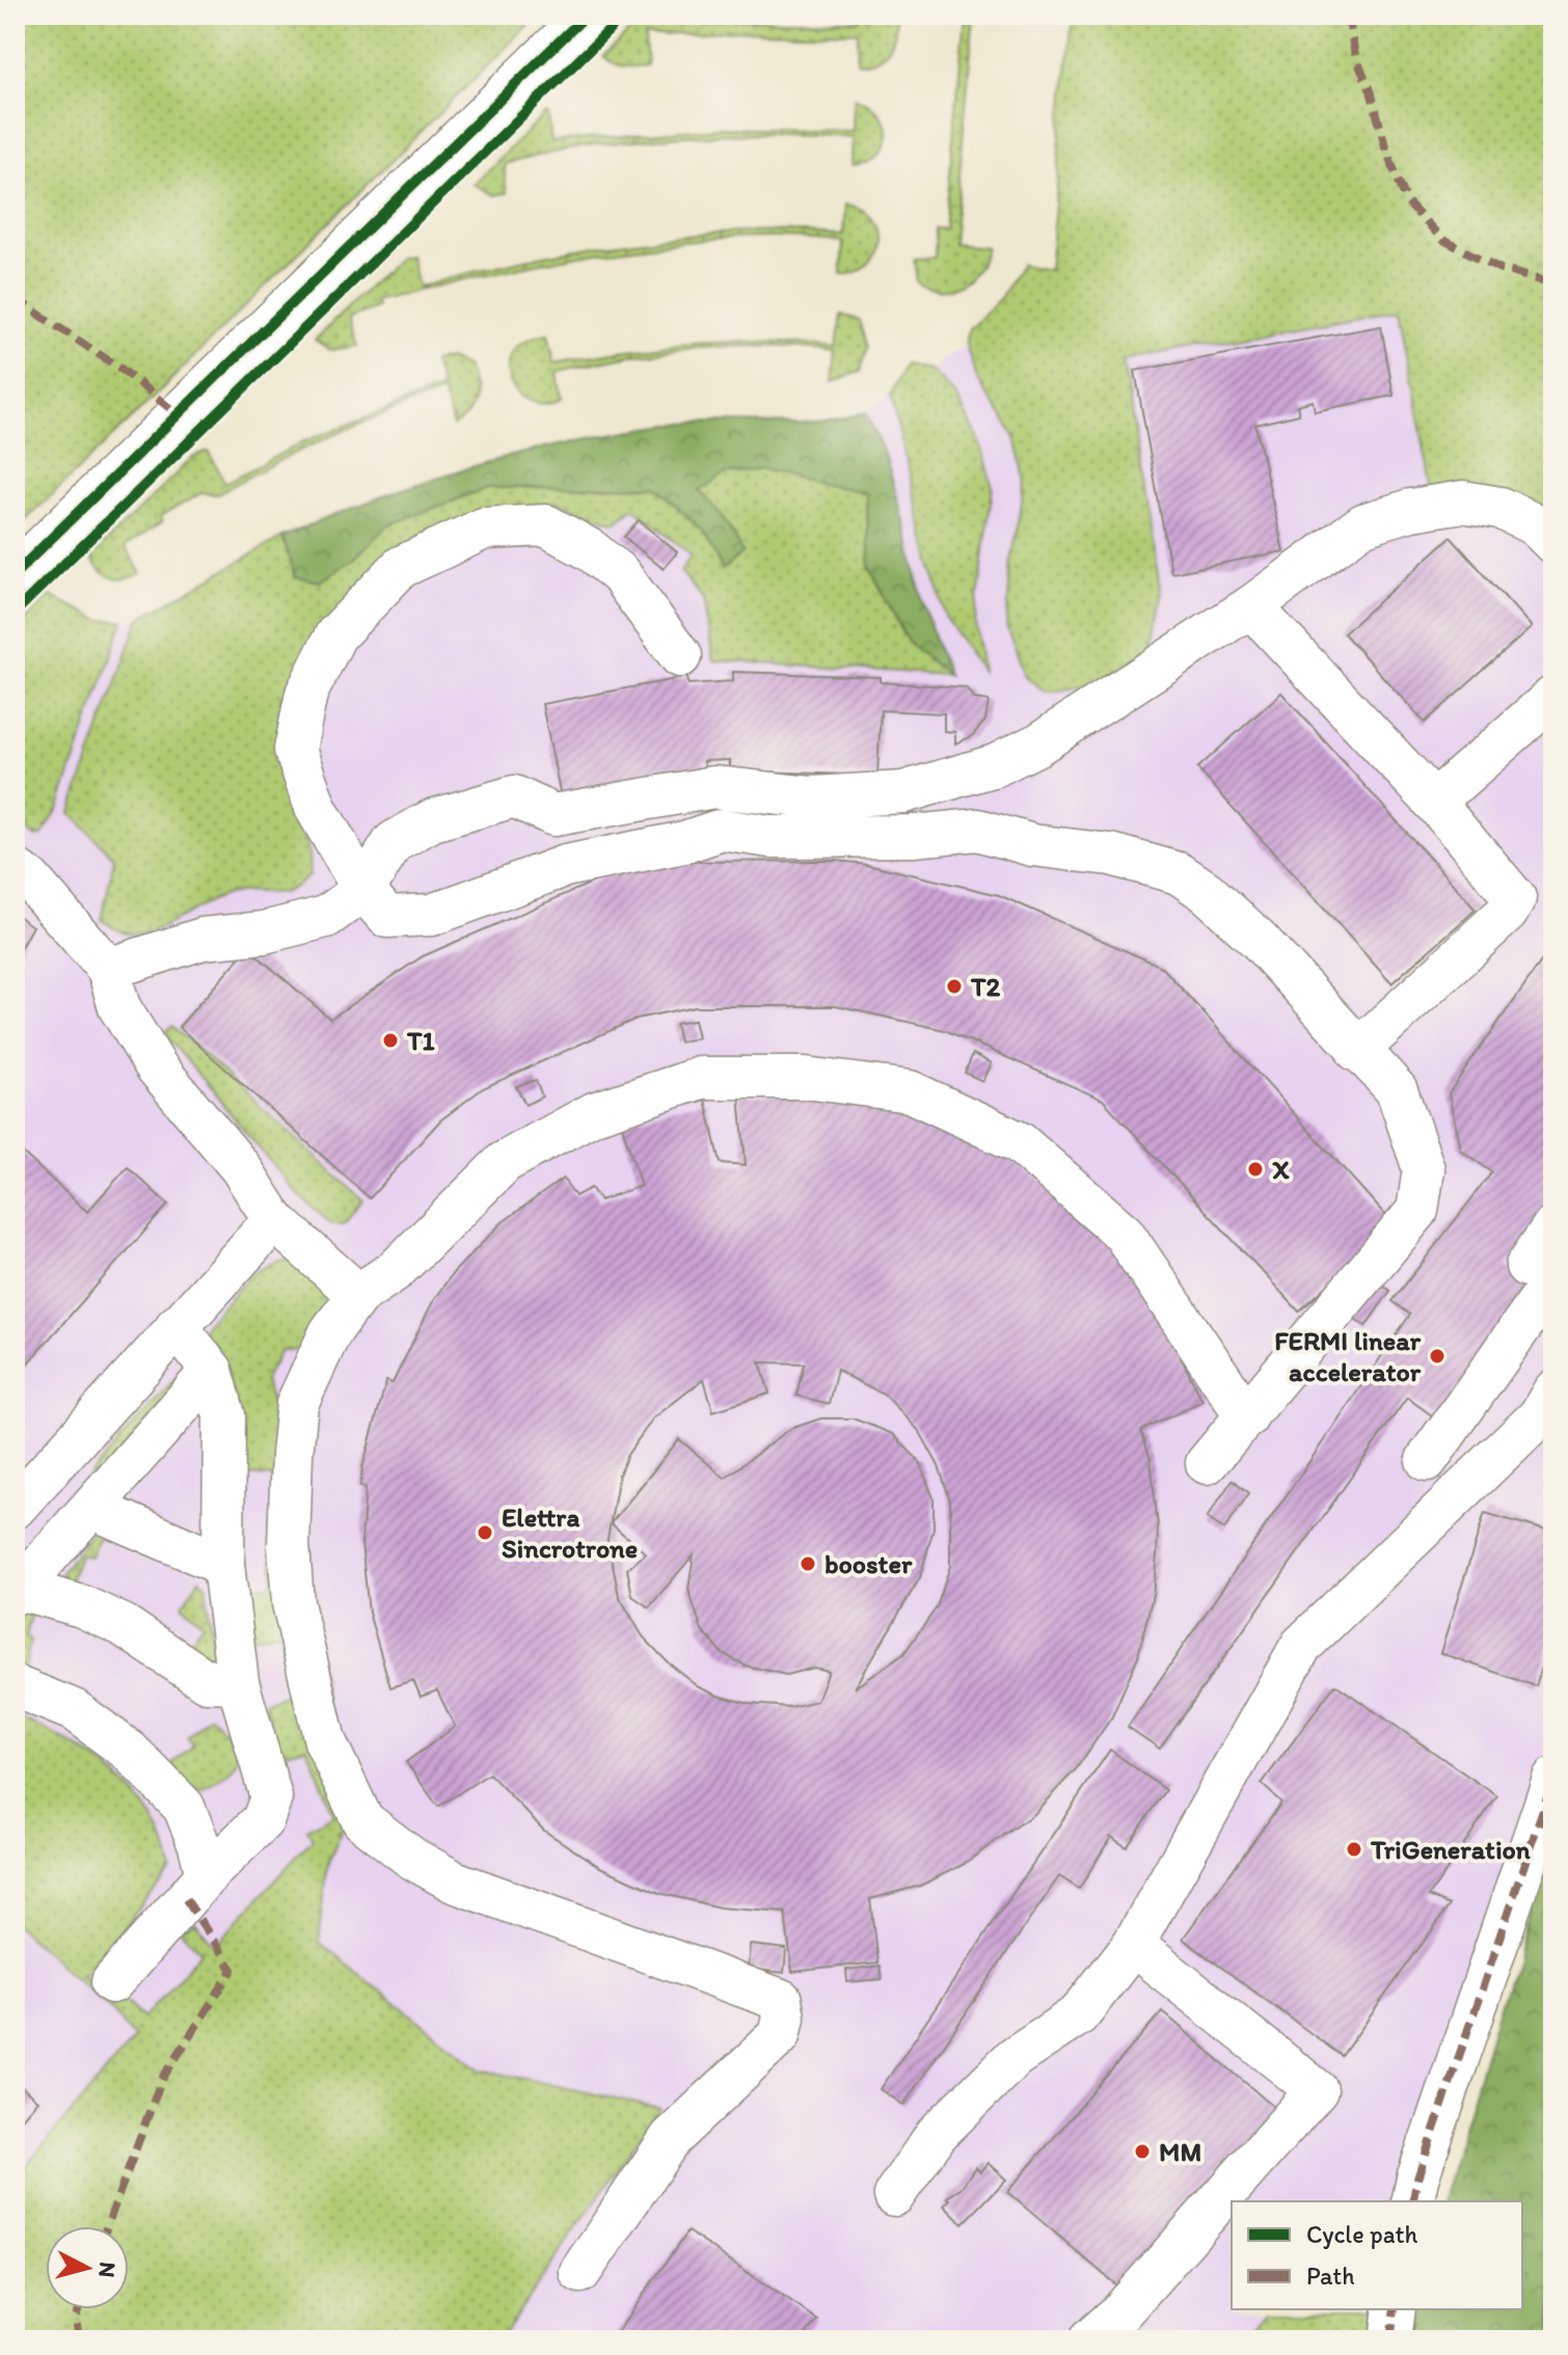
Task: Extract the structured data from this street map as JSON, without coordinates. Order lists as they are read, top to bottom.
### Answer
{
  "places": [
    "T2",
    "T1",
    "X",
    "FERMI linear accelerator",
    "Elettra Sincrotrone",
    "booster",
    "TriGeneration",
    "MM"
  ],
  "legend": ["Cycle path", "Path"],
  "north": "right"
}
